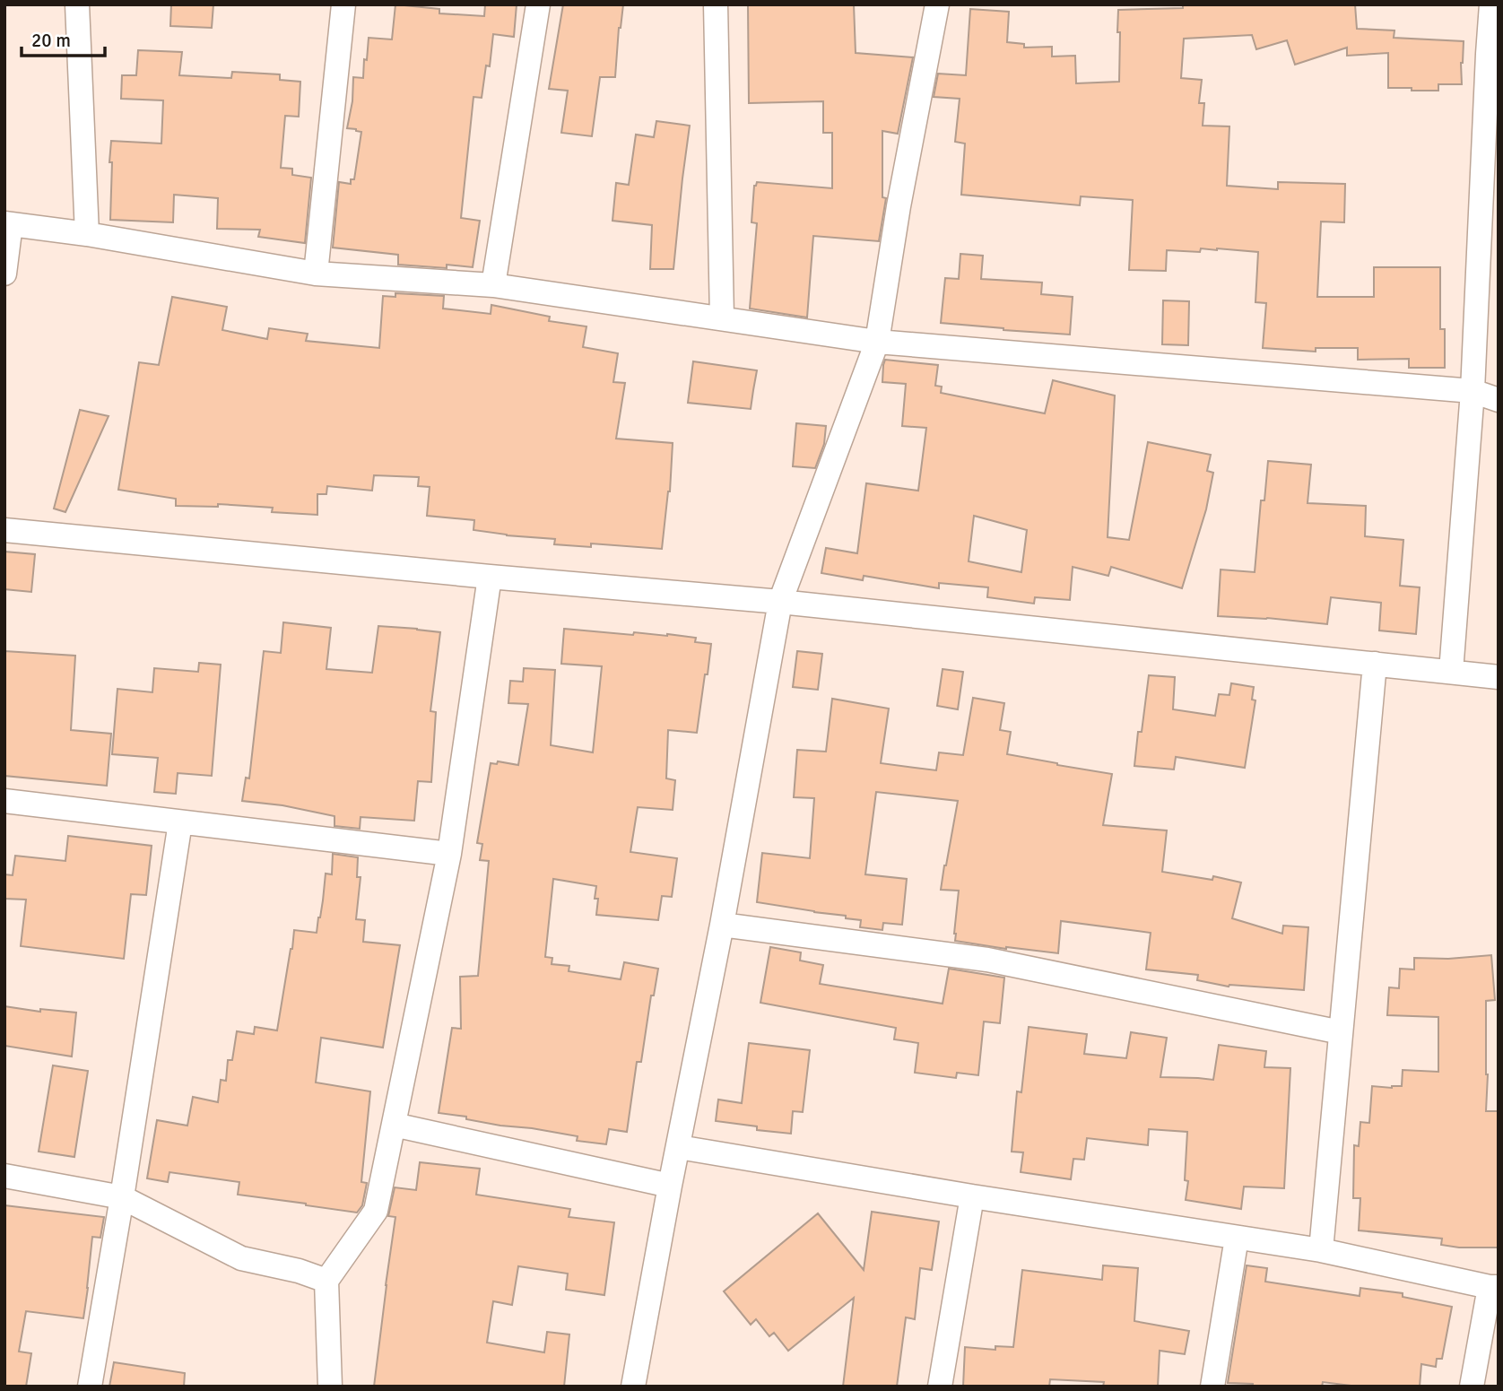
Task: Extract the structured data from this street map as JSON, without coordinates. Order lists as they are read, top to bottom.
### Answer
{
  "scale_bar": "20 m"
}
